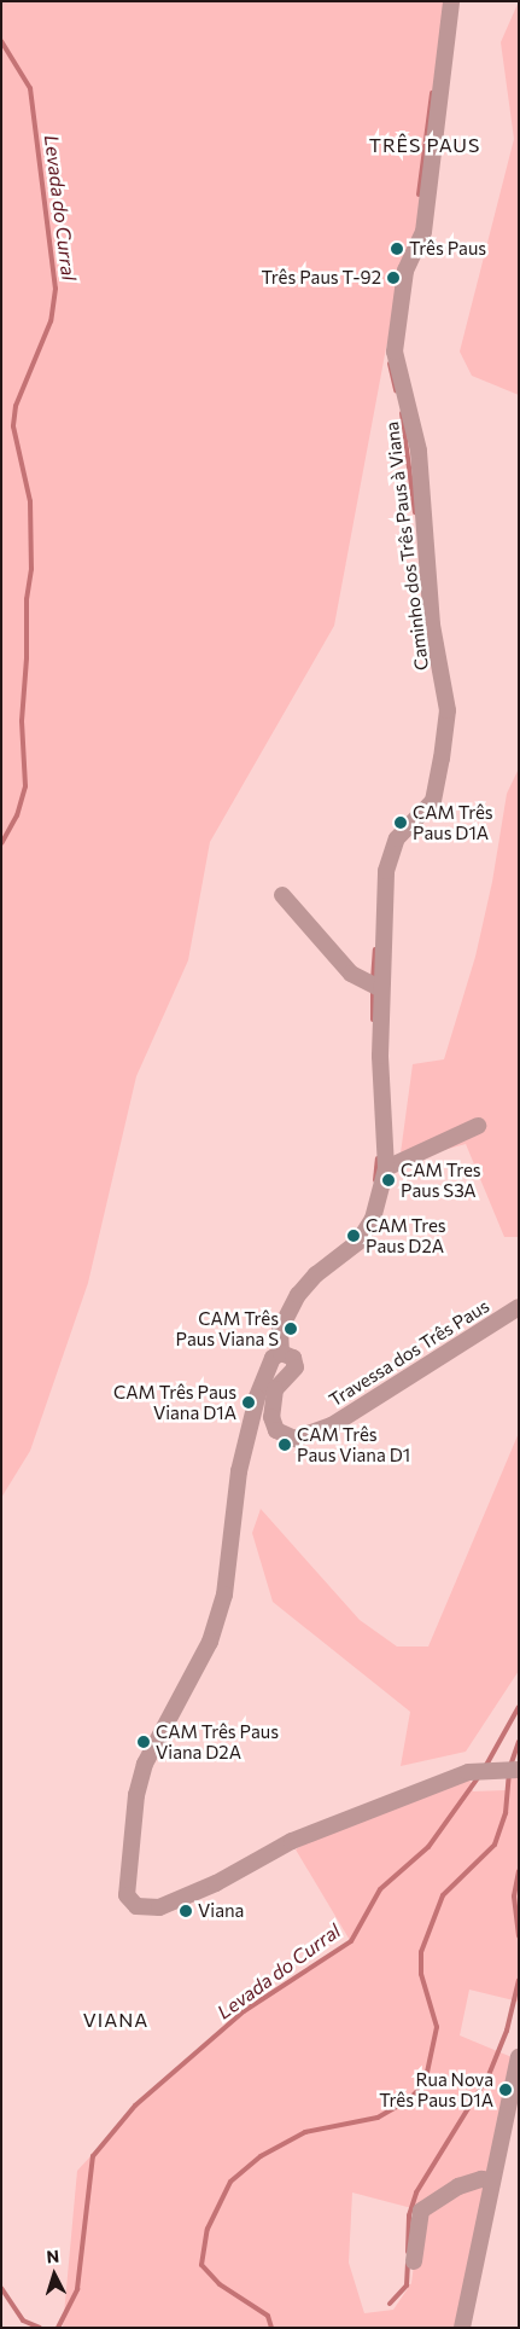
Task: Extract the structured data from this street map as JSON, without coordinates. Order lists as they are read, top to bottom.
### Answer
{
  "streets": {
    "street": ["Caminho dos Três Paus à Viana", "Travessa dos Três Paus"]
  },
  "crossings": [
    ["Caminho dos Três Paus à Viana", "Travessa dos Três Paus"]
  ],
  "districts": ["TRÊS PAUS", "VIANA"],
  "water": ["Levada do Curral"],
  "places": [
    "Três Paus",
    "Três Paus T-92",
    "CAM Três Paus D1A",
    "CAM Tres Paus S3A",
    "CAM Tres Paus D2A",
    "CAM Três Paus Viana S",
    "CAM Três Paus Viana D1A",
    "CAM Três Paus Viana D1",
    "CAM Três Paus Viana D2A",
    "Viana",
    "Rua Nova Três Paus D1A"
  ],
  "north": "top"
}
